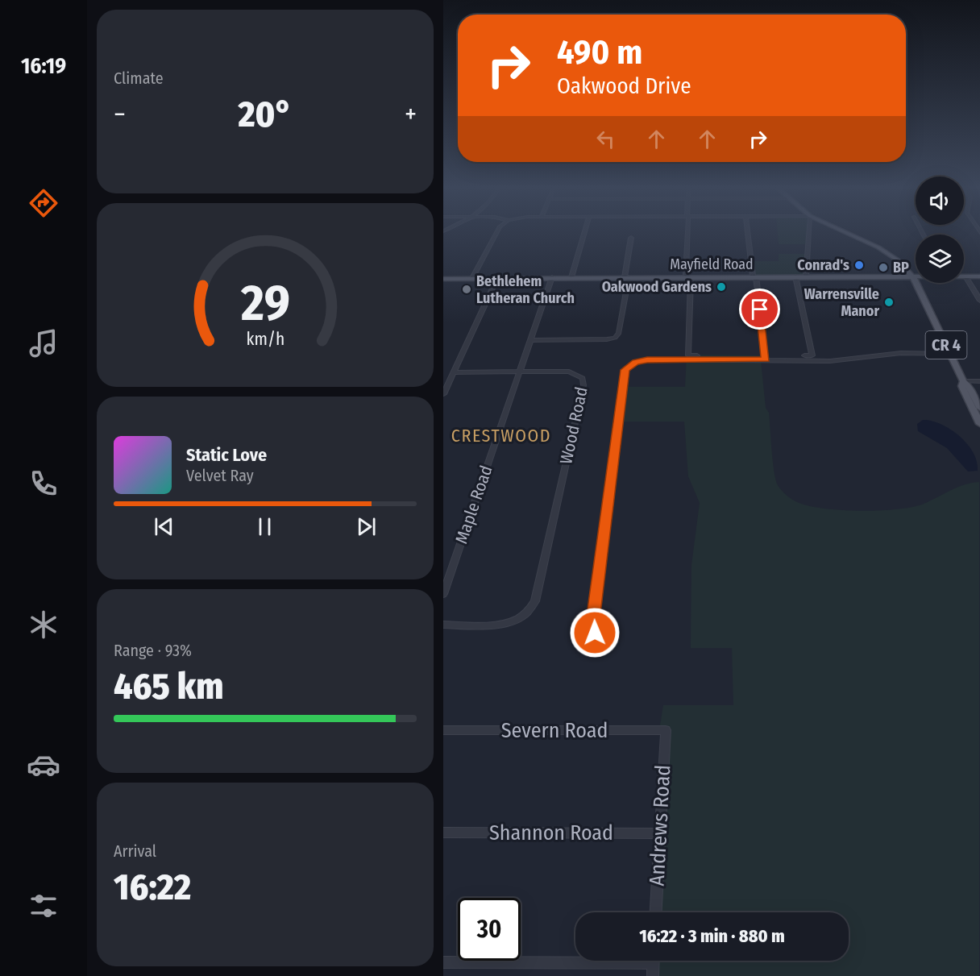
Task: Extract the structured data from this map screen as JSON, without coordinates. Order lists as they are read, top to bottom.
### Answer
{
  "streets": {
    "main road": ["Mayfield Road", "CR 4"],
    "street": [
      "Wood Road",
      "Maple Road",
      "Severn Road",
      "Andrews Road",
      "Shannon Road"
    ]
  },
  "crossings": [
    ["Mayfield Road", "CR 4"],
    ["Mayfield Road", "Maple Road"],
    ["Wood Road", "Maple Road"],
    ["Severn Road", "Andrews Road"],
    ["Andrews Road", "Shannon Road"]
  ],
  "districts": ["CRESTWOOD"],
  "places": [
    "Conrad's",
    "BP",
    "Oakwood Gardens",
    "Bethlehem Lutheran Church",
    "Warrensville Manor"
  ],
  "page": {
    "tabs": "16:19",
    "tile": [
      "Climate",
      ["Range · 93%", "465 km"],
      ["Arrival", "16:22"]
    ],
    "turn": ["490 m", "Oakwood Drive"],
    "heat": ["−", "20°", "+"],
    "song": ["Static Love", "Velvet Ray"],
    "limit": "30",
    "trip": "16:22 · 3 min · 880 m",
    "gauge": ["29", "km/h"]
  }
}
